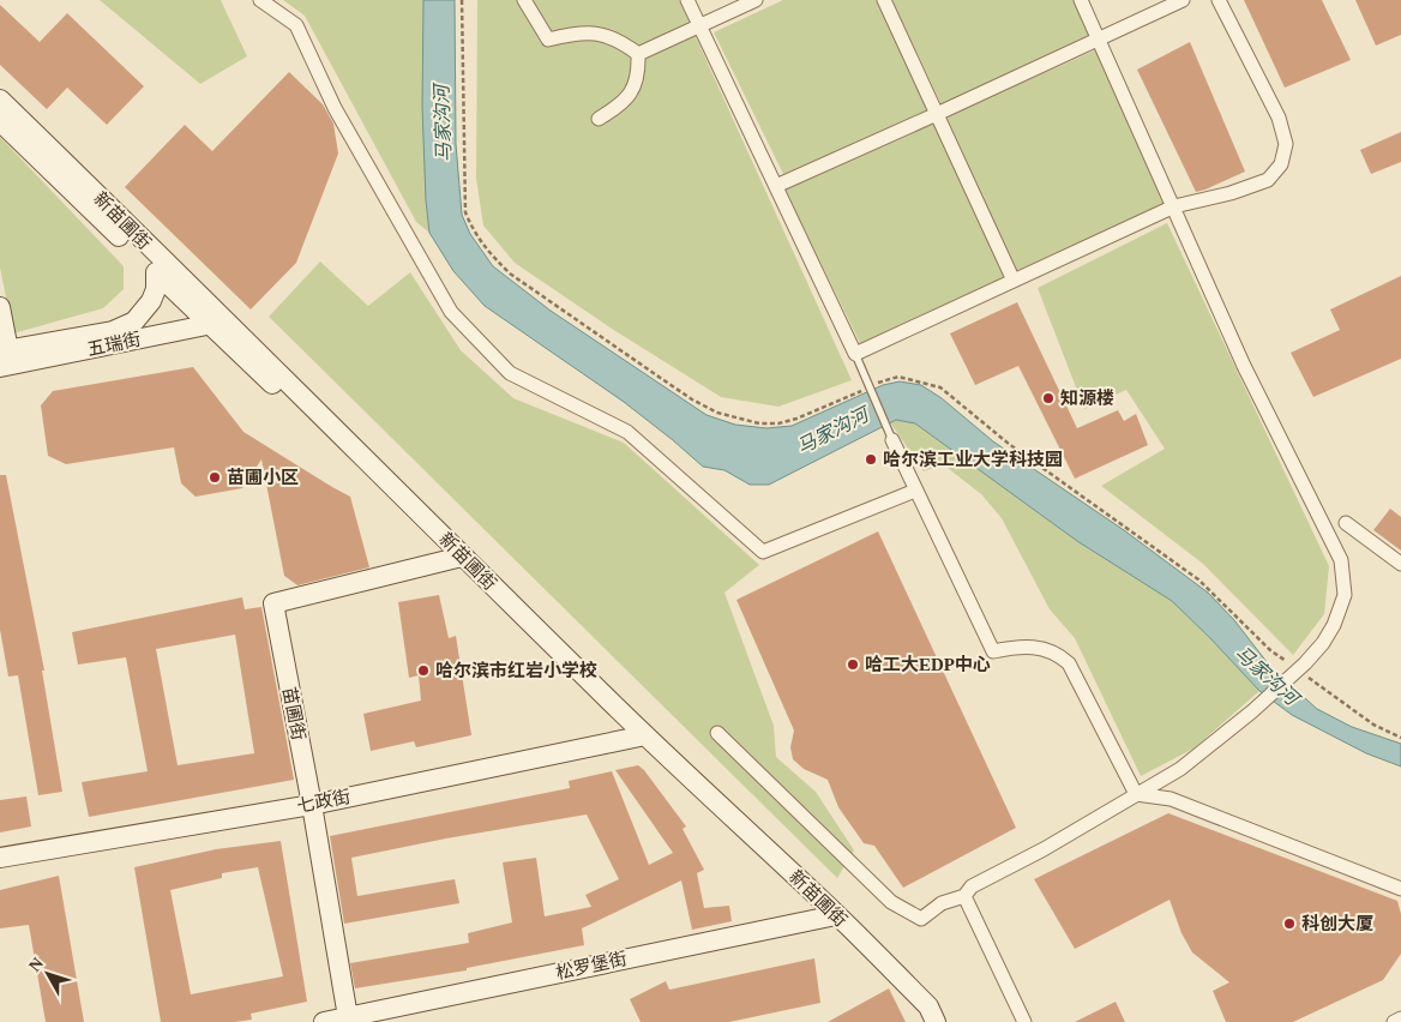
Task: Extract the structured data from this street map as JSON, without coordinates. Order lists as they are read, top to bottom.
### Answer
{
  "streets": {
    "main road": [
      "新苗圃街",
      "五瑞街",
      "苗圃街",
      "七政街",
      "松罗堡街"
    ]
  },
  "crossings": [
    ["新苗圃街", "五瑞街"],
    ["新苗圃街", "苗圃街"],
    ["新苗圃街", "七政街"],
    ["新苗圃街", "松罗堡街"],
    ["苗圃街", "七政街"],
    ["苗圃街", "松罗堡街"]
  ],
  "water": ["马家沟河"],
  "places": [
    "知源楼",
    "哈尔滨工业大学科技园",
    "苗圃小区",
    "哈工大EDP中心",
    "哈尔滨市红岩小学校",
    "科创大厦"
  ],
  "north": "top left"
}
